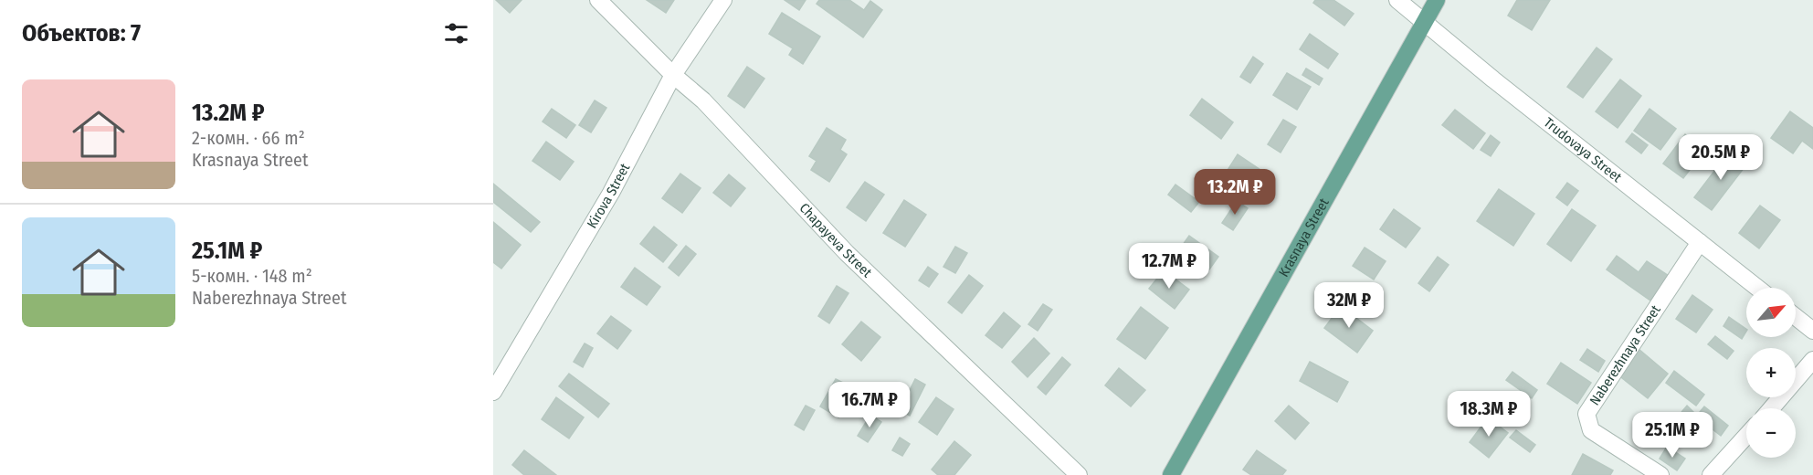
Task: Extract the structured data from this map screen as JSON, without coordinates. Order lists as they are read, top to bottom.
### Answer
{
  "streets": {
    "main road": ["Krasnaya Street"],
    "street": [
      "Trudovaya Street",
      "Kirova Street",
      "Chapayeva Street",
      "Naberezhnaya Street"
    ]
  },
  "crossings": [
    ["Trudovaya Street", "Krasnaya Street"],
    ["Trudovaya Street", "Naberezhnaya Street"],
    ["Kirova Street", "Chapayeva Street"]
  ],
  "north": "top right",
  "page": {
    "heading": "Объектов: 7",
    "list": [
      {
        "name": "13.2M ₽",
        "note": "2-комн. · 66 m² · Krasnaya Street"
      },
      {
        "name": "25.1M ₽",
        "note": "5-комн. · 148 m² · Naberezhnaya Street"
      }
    ],
    "price": [
      "20.5M ₽",
      "13.2M ₽",
      "12.7M ₽",
      "32M ₽",
      "16.7M ₽",
      "18.3M ₽",
      "25.1M ₽"
    ],
    "map_buttons": ["+", "−"]
  }
}
